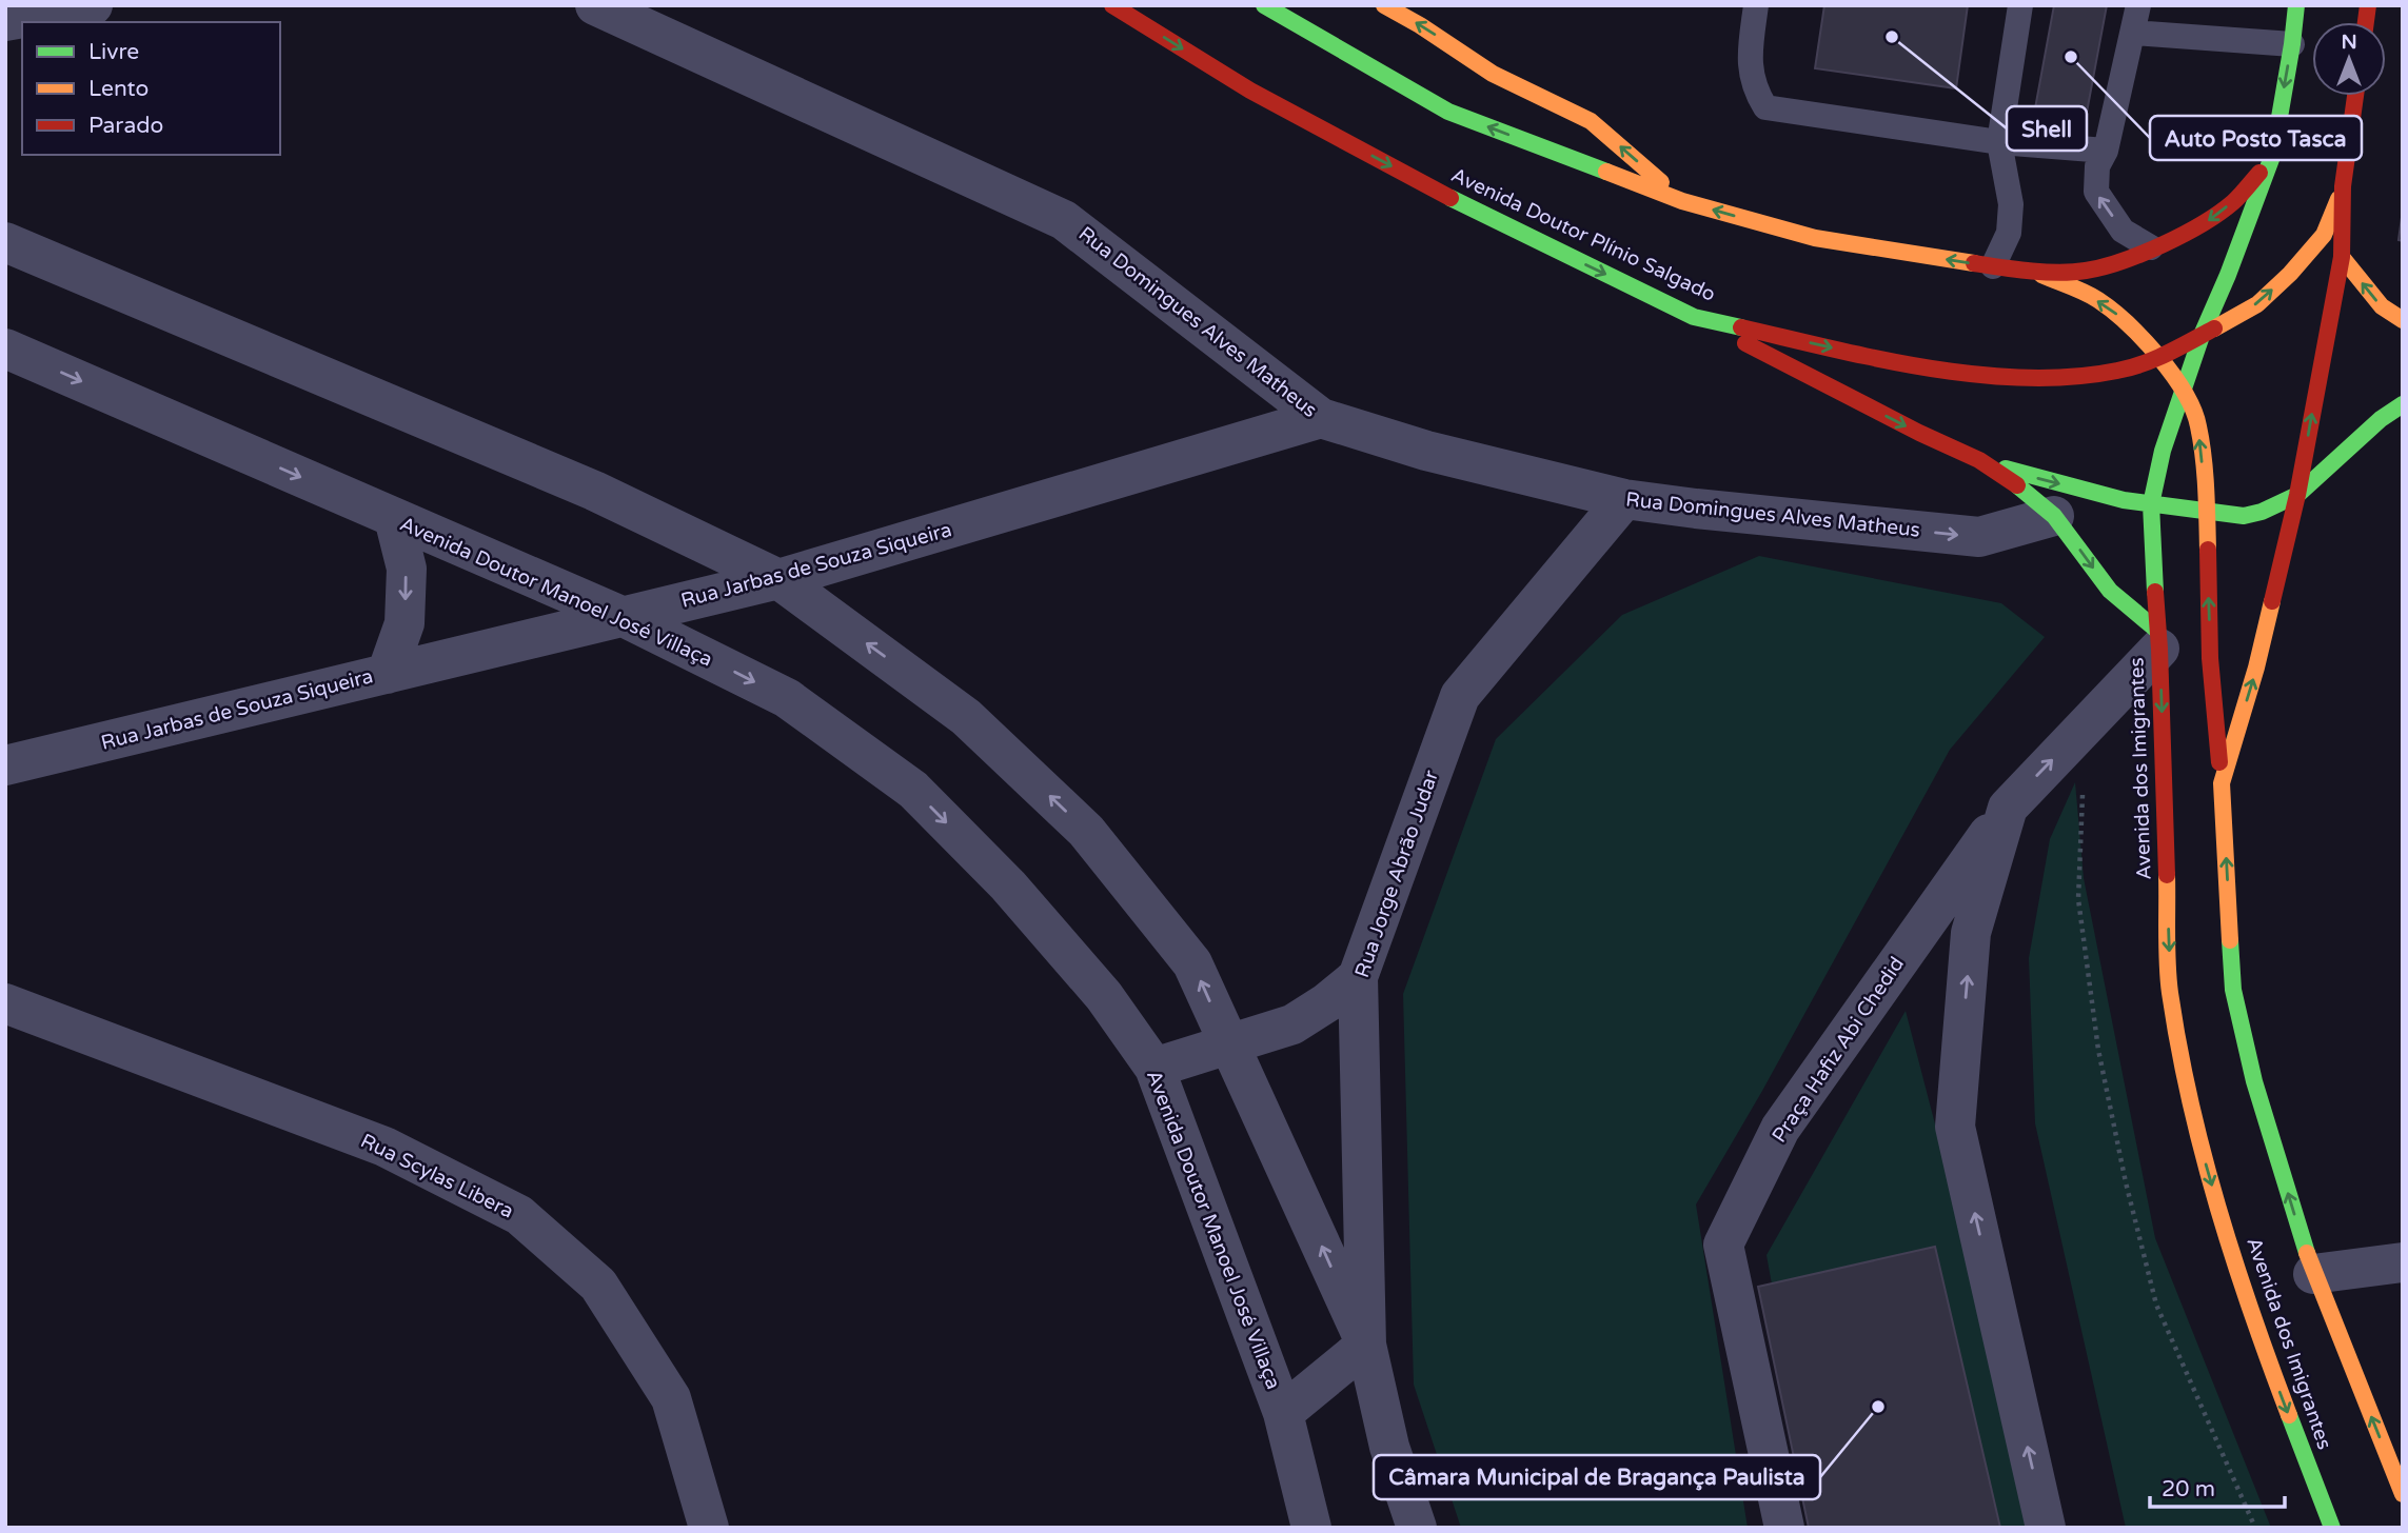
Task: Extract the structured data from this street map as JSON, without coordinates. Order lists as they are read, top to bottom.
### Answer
{
  "streets": {
    "main road": ["Avenida Doutor Plínio Salgado", "Avenida dos Imigrantes"],
    "street": [
      "Rua Domingues Alves Matheus",
      "Rua Jarbas de Souza Siqueira",
      "Avenida Doutor Manoel José Villaça",
      "Rua Jorge Abrão Judar",
      "Praça Hafiz Abi Chedid",
      "Rua Scylas Libera"
    ]
  },
  "crossings": [
    ["Avenida Doutor Plínio Salgado", "Avenida dos Imigrantes"],
    ["Rua Domingues Alves Matheus", "Rua Jarbas de Souza Siqueira"],
    ["Rua Domingues Alves Matheus", "Rua Jorge Abrão Judar"],
    ["Rua Jarbas de Souza Siqueira", "Avenida Doutor Manoel José Villaça"],
    ["Avenida dos Imigrantes", "Praça Hafiz Abi Chedid"]
  ],
  "places": ["Shell", "Auto Posto Tasca", "Câmara Municipal de Bragança Paulista"],
  "legend": ["Livre", "Lento", "Parado"],
  "scale_bar": "20 m",
  "north": "top"
}
